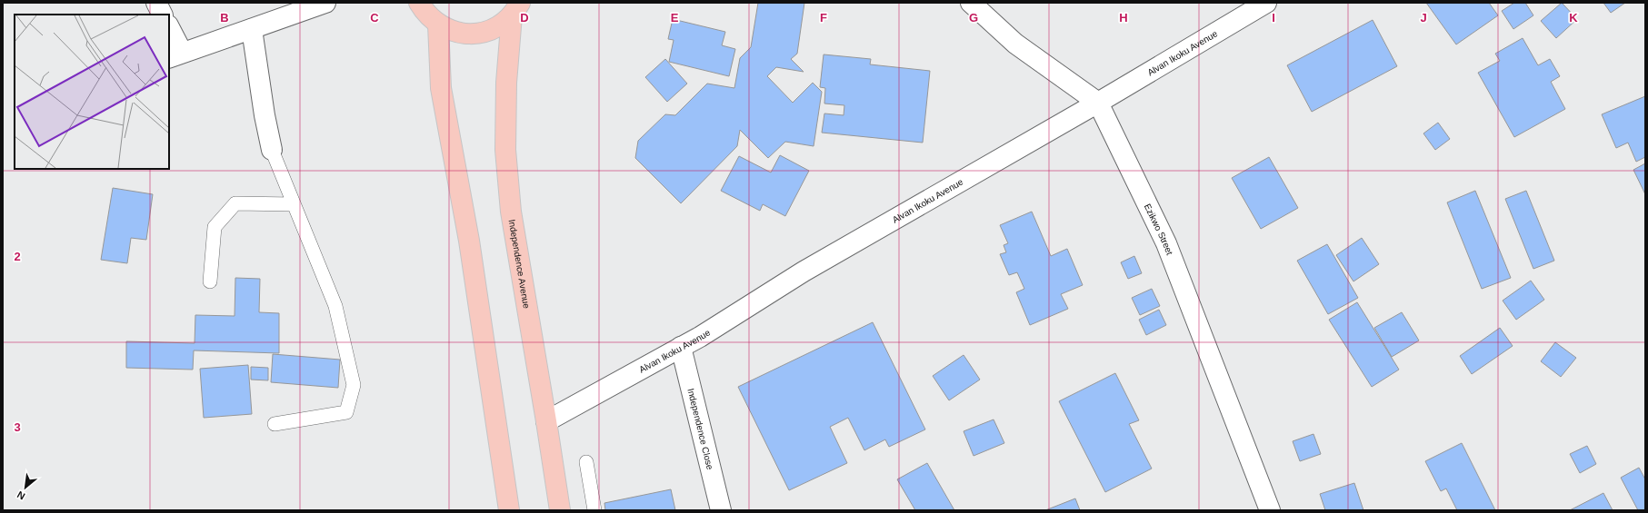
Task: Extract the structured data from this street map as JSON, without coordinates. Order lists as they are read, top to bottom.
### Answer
{
  "streets": {
    "main road": ["Independence Avenue"],
    "street": ["Alvan Ikoku Avenue", "Ezikwo Street", "Independence Close"]
  },
  "crossings": [
    ["Alvan Ikoku Avenue", "Ezikwo Street"],
    ["Alvan Ikoku Avenue", "Independence Avenue"],
    ["Alvan Ikoku Avenue", "Independence Close"]
  ],
  "north": "bottom left",
  "grid": {
    "columns": [
      "B",
      "C",
      "D",
      "E",
      "F",
      "G",
      "H",
      "I",
      "J",
      "K"
    ],
    "rows": ["2", "3"]
  }
}
